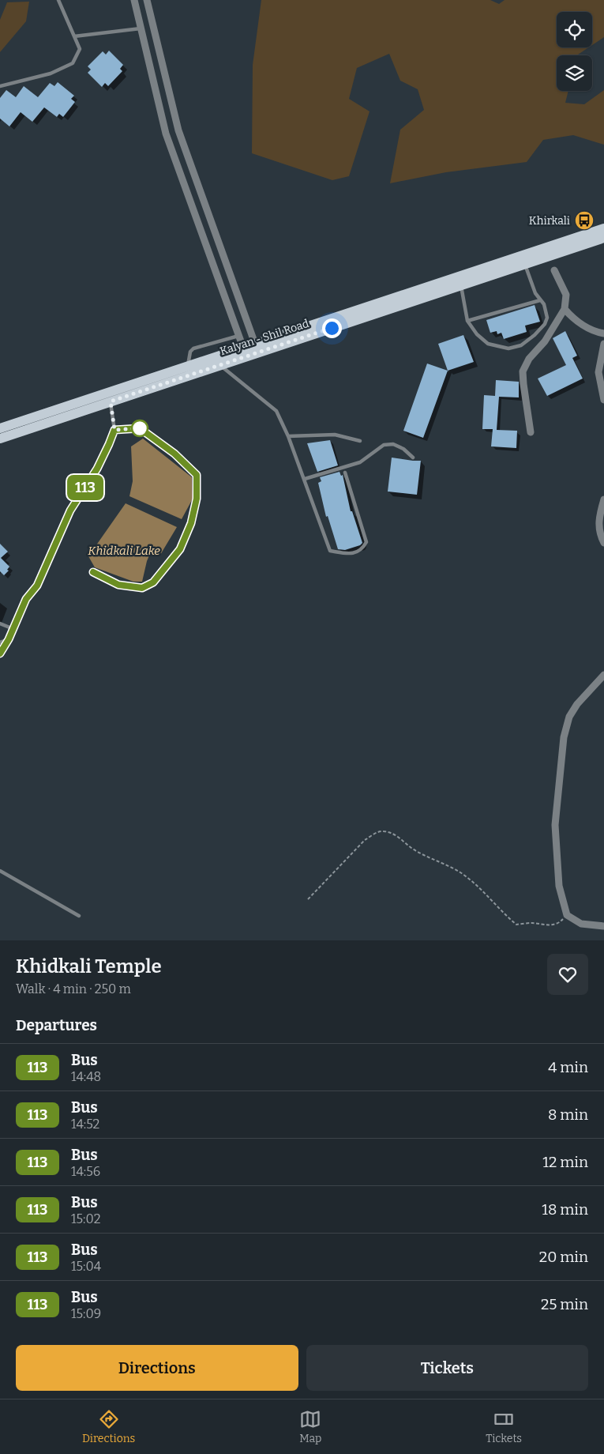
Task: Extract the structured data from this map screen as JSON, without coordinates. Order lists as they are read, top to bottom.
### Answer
{
  "streets": {
    "main road": ["Kalyan - Shil Road"]
  },
  "water": ["Khidkali Lake"],
  "places": {
    "bus stop": ["Khirkali"]
  },
  "lines": ["bus line 113"],
  "page": {
    "on_map": "113",
    "heading": [
      ["Khidkali Temple", "Walk · 4 min · 250 m"],
      "Departures"
    ],
    "list": [
      {
        "mark": "113",
        "name": "Bus",
        "note": "14:48",
        "value": "4 min"
      },
      {
        "mark": "113",
        "name": "Bus",
        "note": "14:52",
        "value": "8 min"
      },
      {
        "mark": "113",
        "name": "Bus",
        "note": "14:56",
        "value": "12 min"
      },
      {
        "mark": "113",
        "name": "Bus",
        "note": "15:02",
        "value": "18 min"
      },
      {
        "mark": "113",
        "name": "Bus",
        "note": "15:04",
        "value": "20 min"
      },
      {
        "mark": "113",
        "name": "Bus",
        "note": "15:09",
        "value": "25 min"
      }
    ],
    "buttons": ["Directions", "Tickets"],
    "tabs": ["Directions", "Map", "Tickets"]
  }
}
